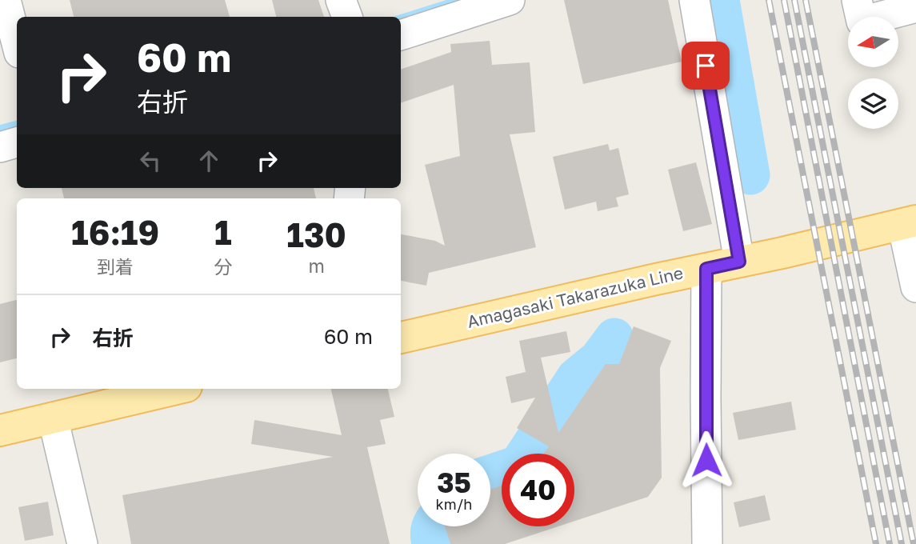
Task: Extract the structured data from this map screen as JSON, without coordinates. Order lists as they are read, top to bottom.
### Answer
{
  "streets": {
    "main road": ["Amagasaki Takarazuka Line"]
  },
  "north": "left",
  "page": {
    "turn": ["60 m", "右折"],
    "eta": [
      "16:19",
      "到着",
      "1",
      "分",
      "130",
      "m"
    ],
    "list": [
      {
        "name": "右折",
        "value": "60 m"
      }
    ],
    "speed": "35 km/h",
    "limit": "40"
  }
}
